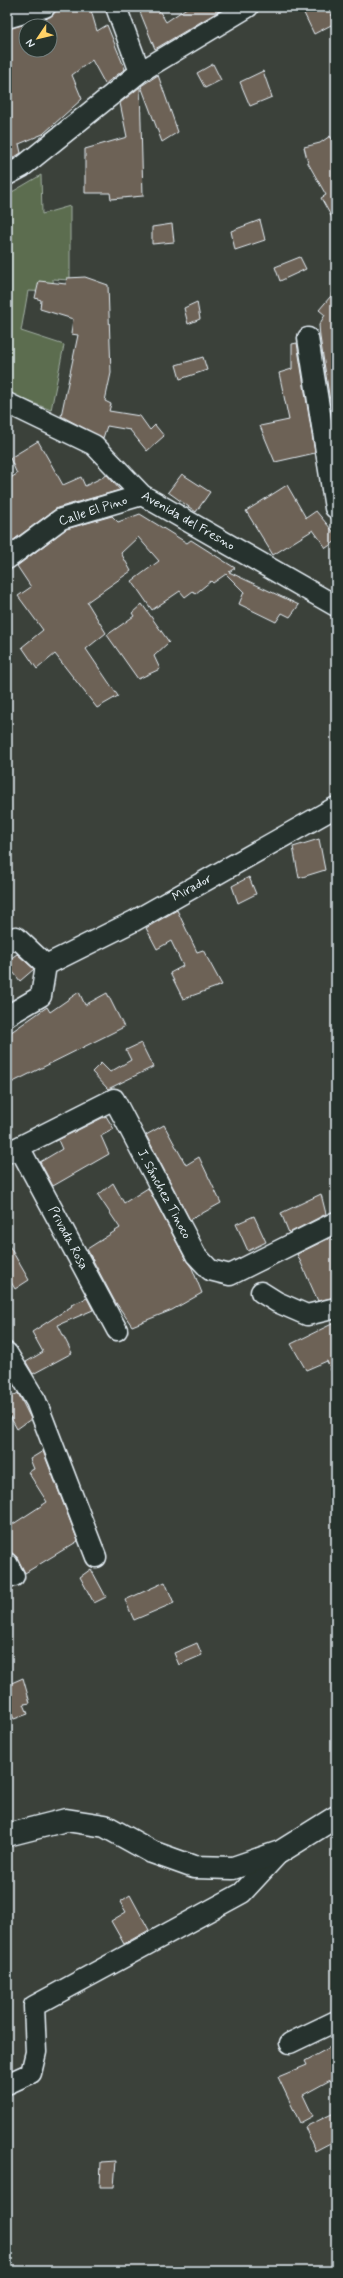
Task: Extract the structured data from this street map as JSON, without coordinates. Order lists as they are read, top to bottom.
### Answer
{
  "streets": {
    "street": [
      "Calle El Pino",
      "Avenida del Fresno",
      "Mirador",
      "J. Sánchez Tinoco",
      "Privada Rosa"
    ]
  },
  "crossings": [
    ["Calle El Pino", "Avenida del Fresno"],
    ["J. Sánchez Tinoco", "Privada Rosa"]
  ],
  "north": "bottom left"
}
